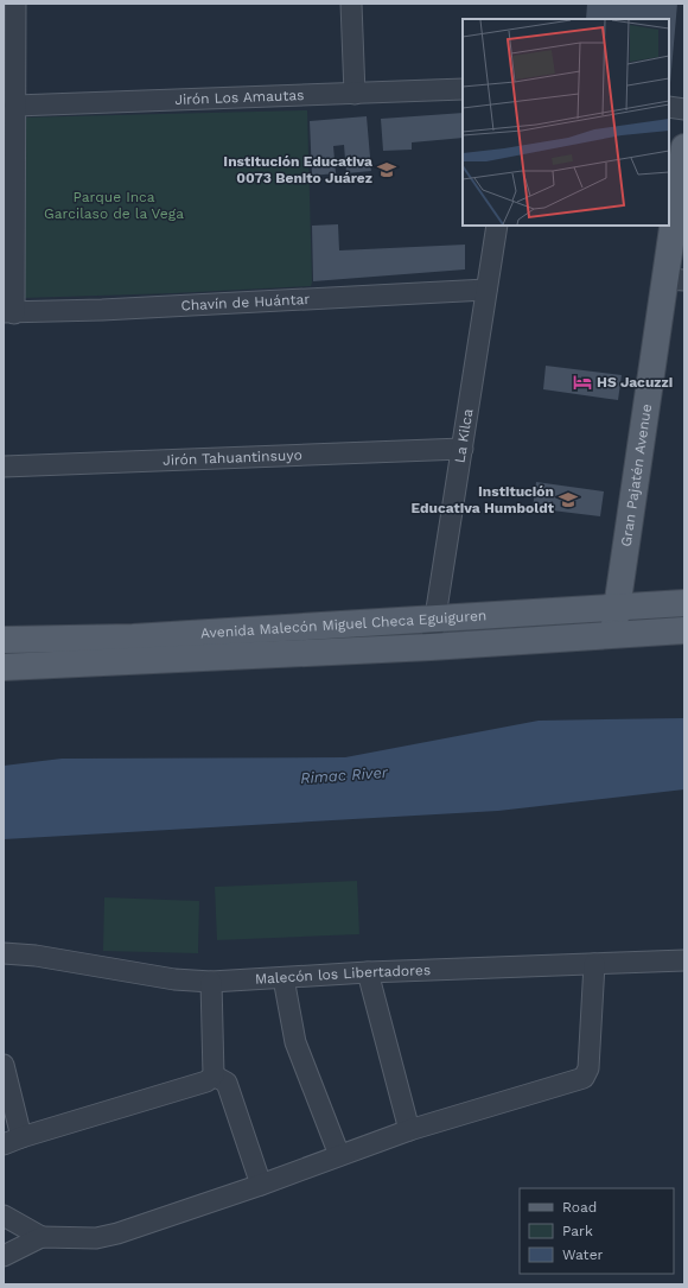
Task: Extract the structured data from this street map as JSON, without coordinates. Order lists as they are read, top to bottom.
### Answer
{
  "streets": {
    "main road": ["Gran Pajatén Avenue", "Avenida Malecón Miguel Checa Eguiguren"],
    "street": [
      "Jirón Los Amautas",
      "Chavín de Huántar",
      "La Kilca",
      "Jirón Tahuantinsuyo",
      "Malecón los Libertadores"
    ]
  },
  "crossings": [
    ["Chavín de Huántar", "La Kilca"],
    ["La Kilca", "Jirón Tahuantinsuyo"],
    ["La Kilca", "Avenida Malecón Miguel Checa Eguiguren"],
    ["Gran Pajatén Avenue", "Avenida Malecón Miguel Checa Eguiguren"]
  ],
  "water": ["Rimac River"],
  "parks": ["Parque Inca Garcilaso de la Vega"],
  "places": {
    "school or university": ["Institución Educativa 0073 Benito Juárez", "Institución Educativa Humboldt"],
    "hotel": ["HS Jacuzzi"]
  },
  "legend": ["Road", "Park", "Water"]
}
